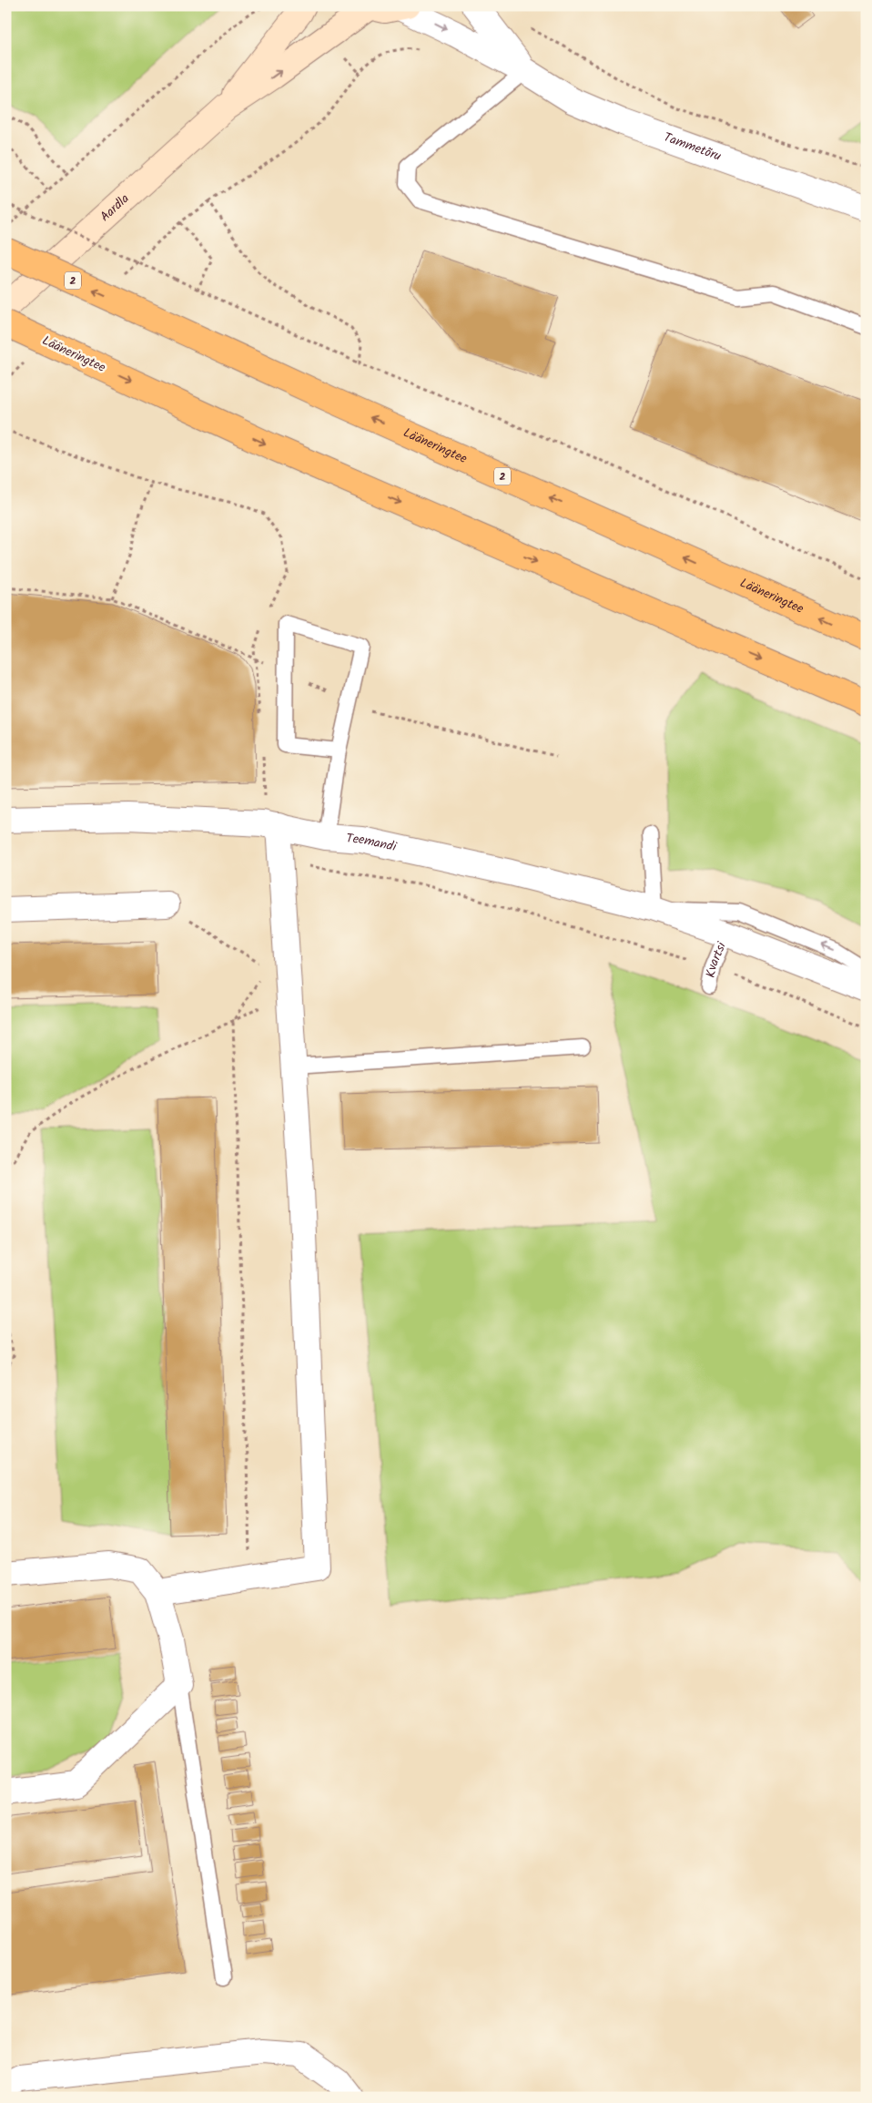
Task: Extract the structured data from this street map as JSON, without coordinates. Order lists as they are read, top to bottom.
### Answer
{
  "streets": {
    "highway": ["2", "Lääneringtee"],
    "street": ["Tammetõru", "Aardla", "Teemandi"],
    "lane": ["Kvartsi"]
  },
  "crossings": [
    ["Tammetõru", "Aardla"],
    ["Teemandi", "Kvartsi"]
  ]
}
